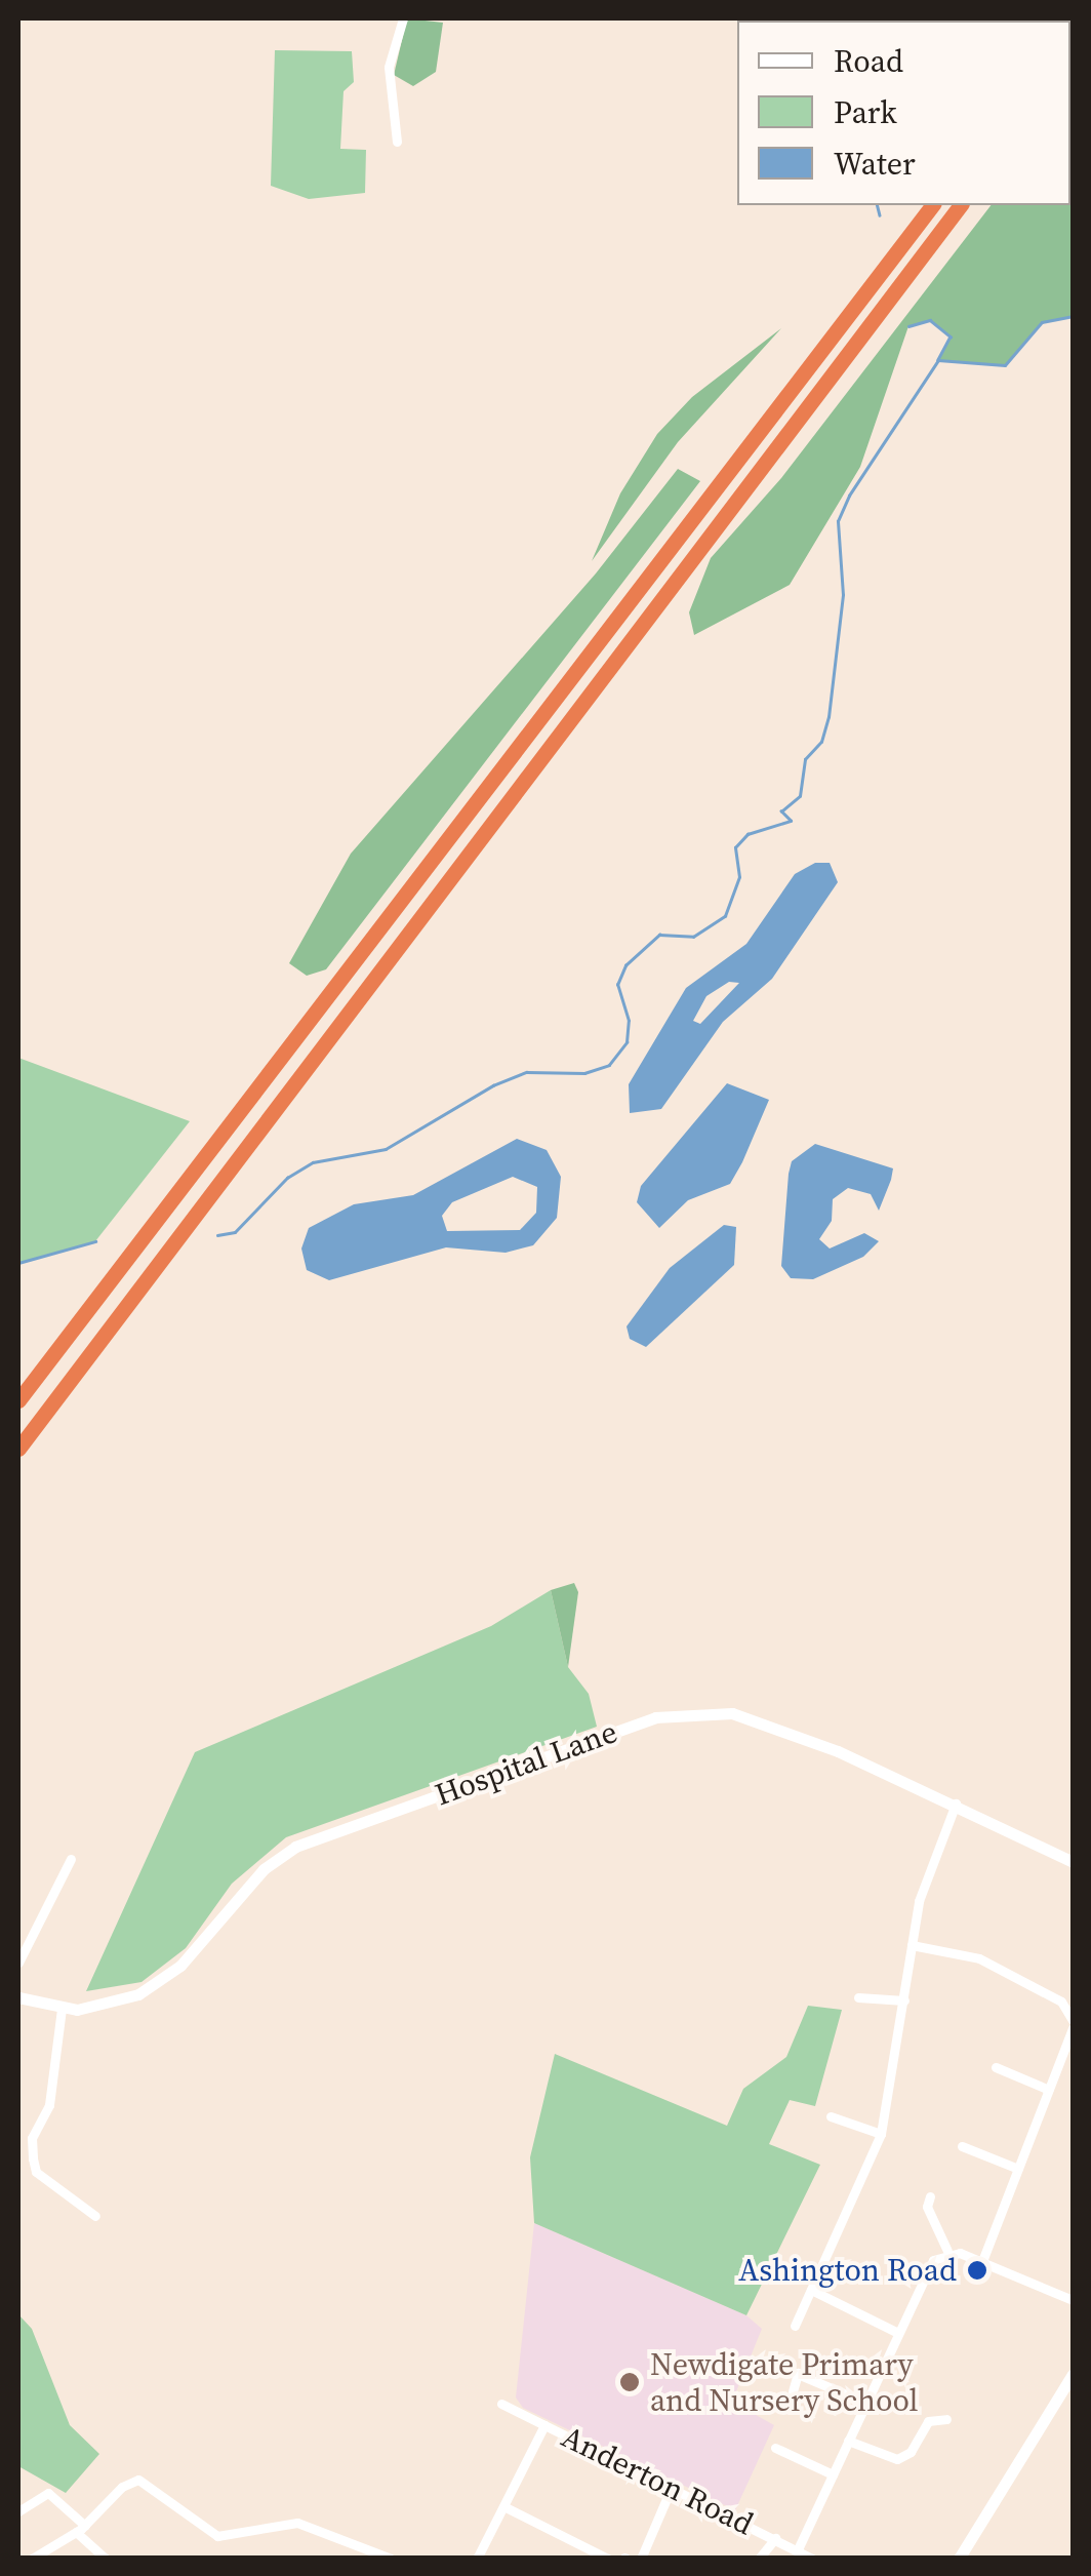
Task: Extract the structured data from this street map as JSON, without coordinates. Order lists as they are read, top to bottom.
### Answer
{
  "streets": {
    "street": ["Hospital Lane", "Anderton Road"]
  },
  "places": ["Ashington Road", "Newdigate Primary and Nursery School"],
  "legend": ["Road", "Park", "Water"]
}
